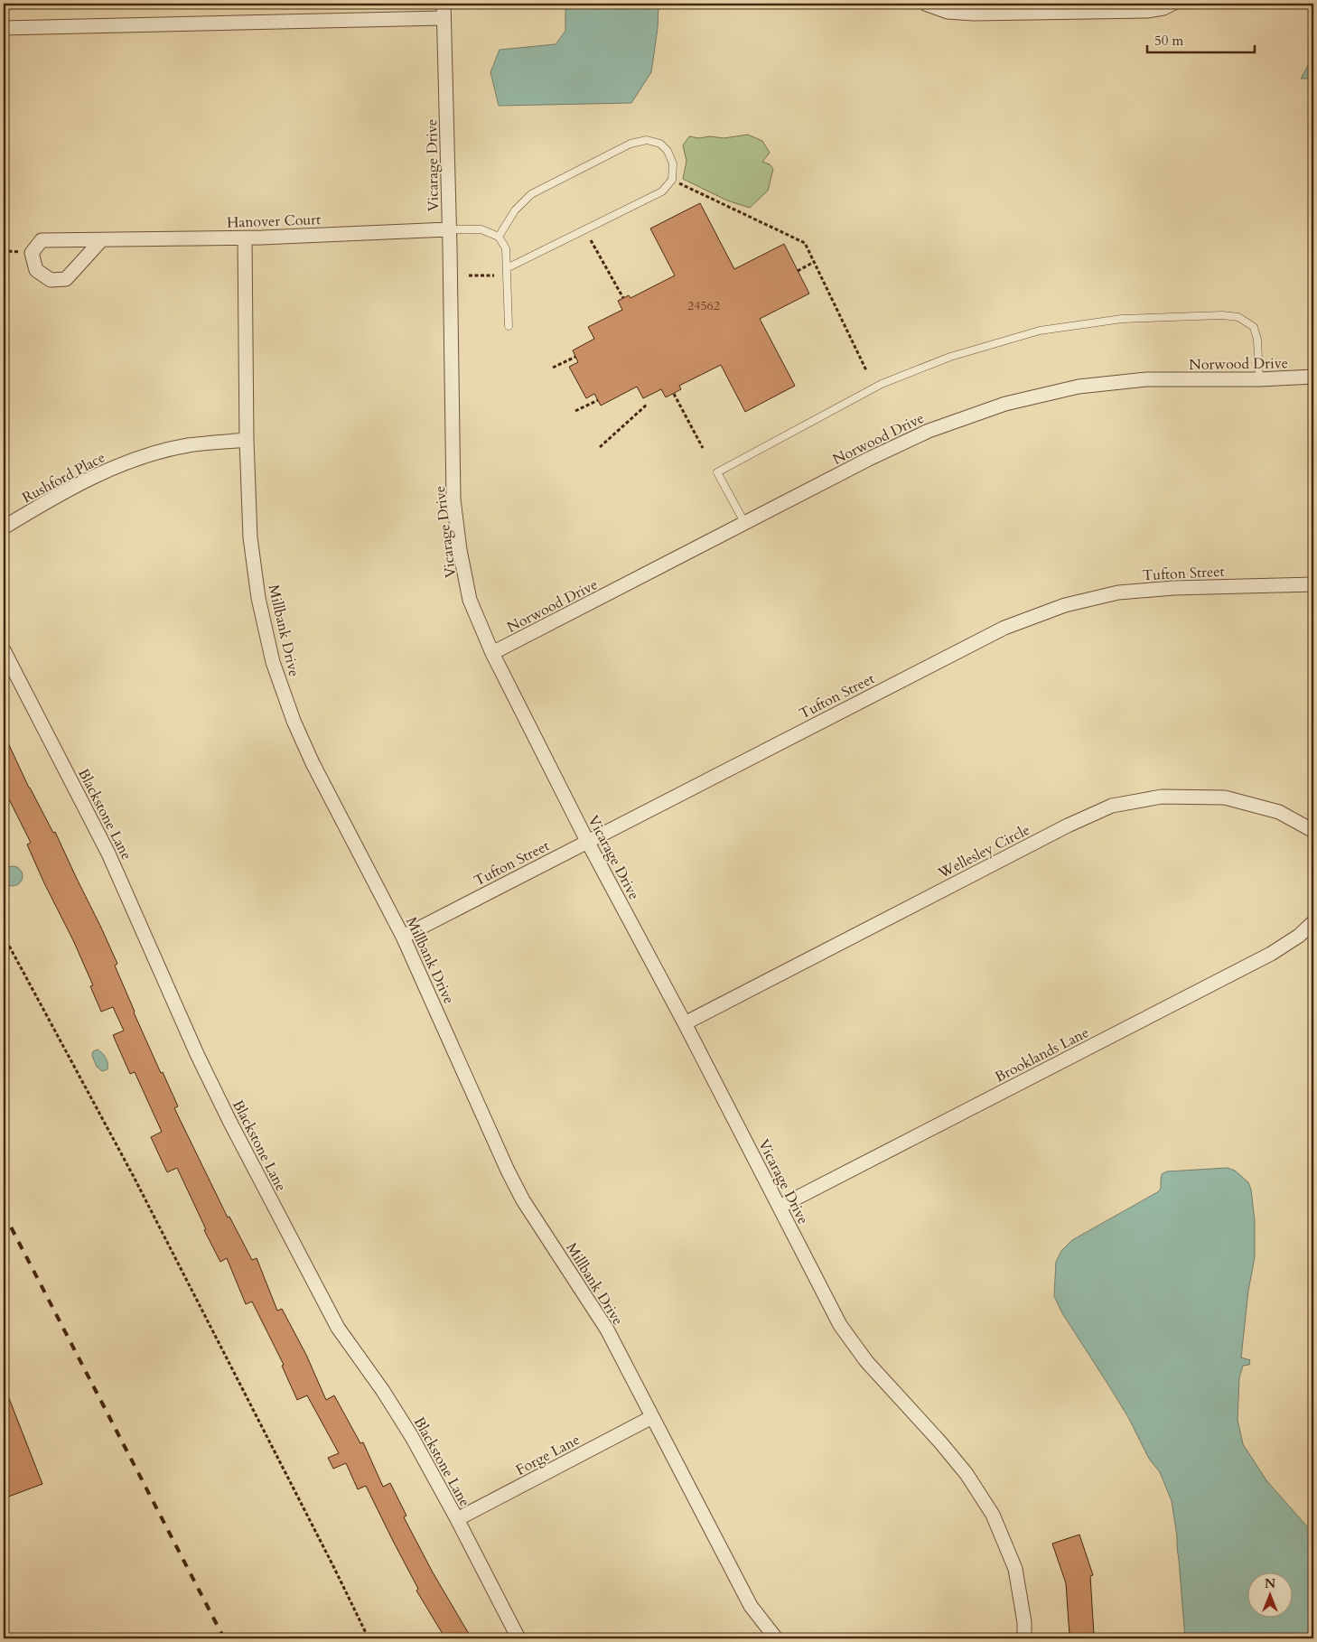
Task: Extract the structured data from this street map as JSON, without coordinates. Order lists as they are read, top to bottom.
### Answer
{
  "streets": {
    "street": [
      "Vicarage Drive",
      "Hanover Court",
      "Norwood Drive",
      "Rushford Place",
      "Tufton Street",
      "Millbank Drive",
      "Blackstone Lane",
      "Wellesley Circle",
      "Brooklands Lane",
      "Forge Lane"
    ]
  },
  "crossings": [
    ["Vicarage Drive", "Hanover Court"],
    ["Vicarage Drive", "Norwood Drive"],
    ["Vicarage Drive", "Tufton Street"],
    ["Vicarage Drive", "Wellesley Circle"],
    ["Vicarage Drive", "Brooklands Lane"],
    ["Hanover Court", "Millbank Drive"],
    ["Rushford Place", "Millbank Drive"],
    ["Tufton Street", "Millbank Drive"],
    ["Millbank Drive", "Forge Lane"],
    ["Blackstone Lane", "Forge Lane"]
  ],
  "house_numbers": ["24562"],
  "scale_bar": "50 m",
  "north": "top"
}
